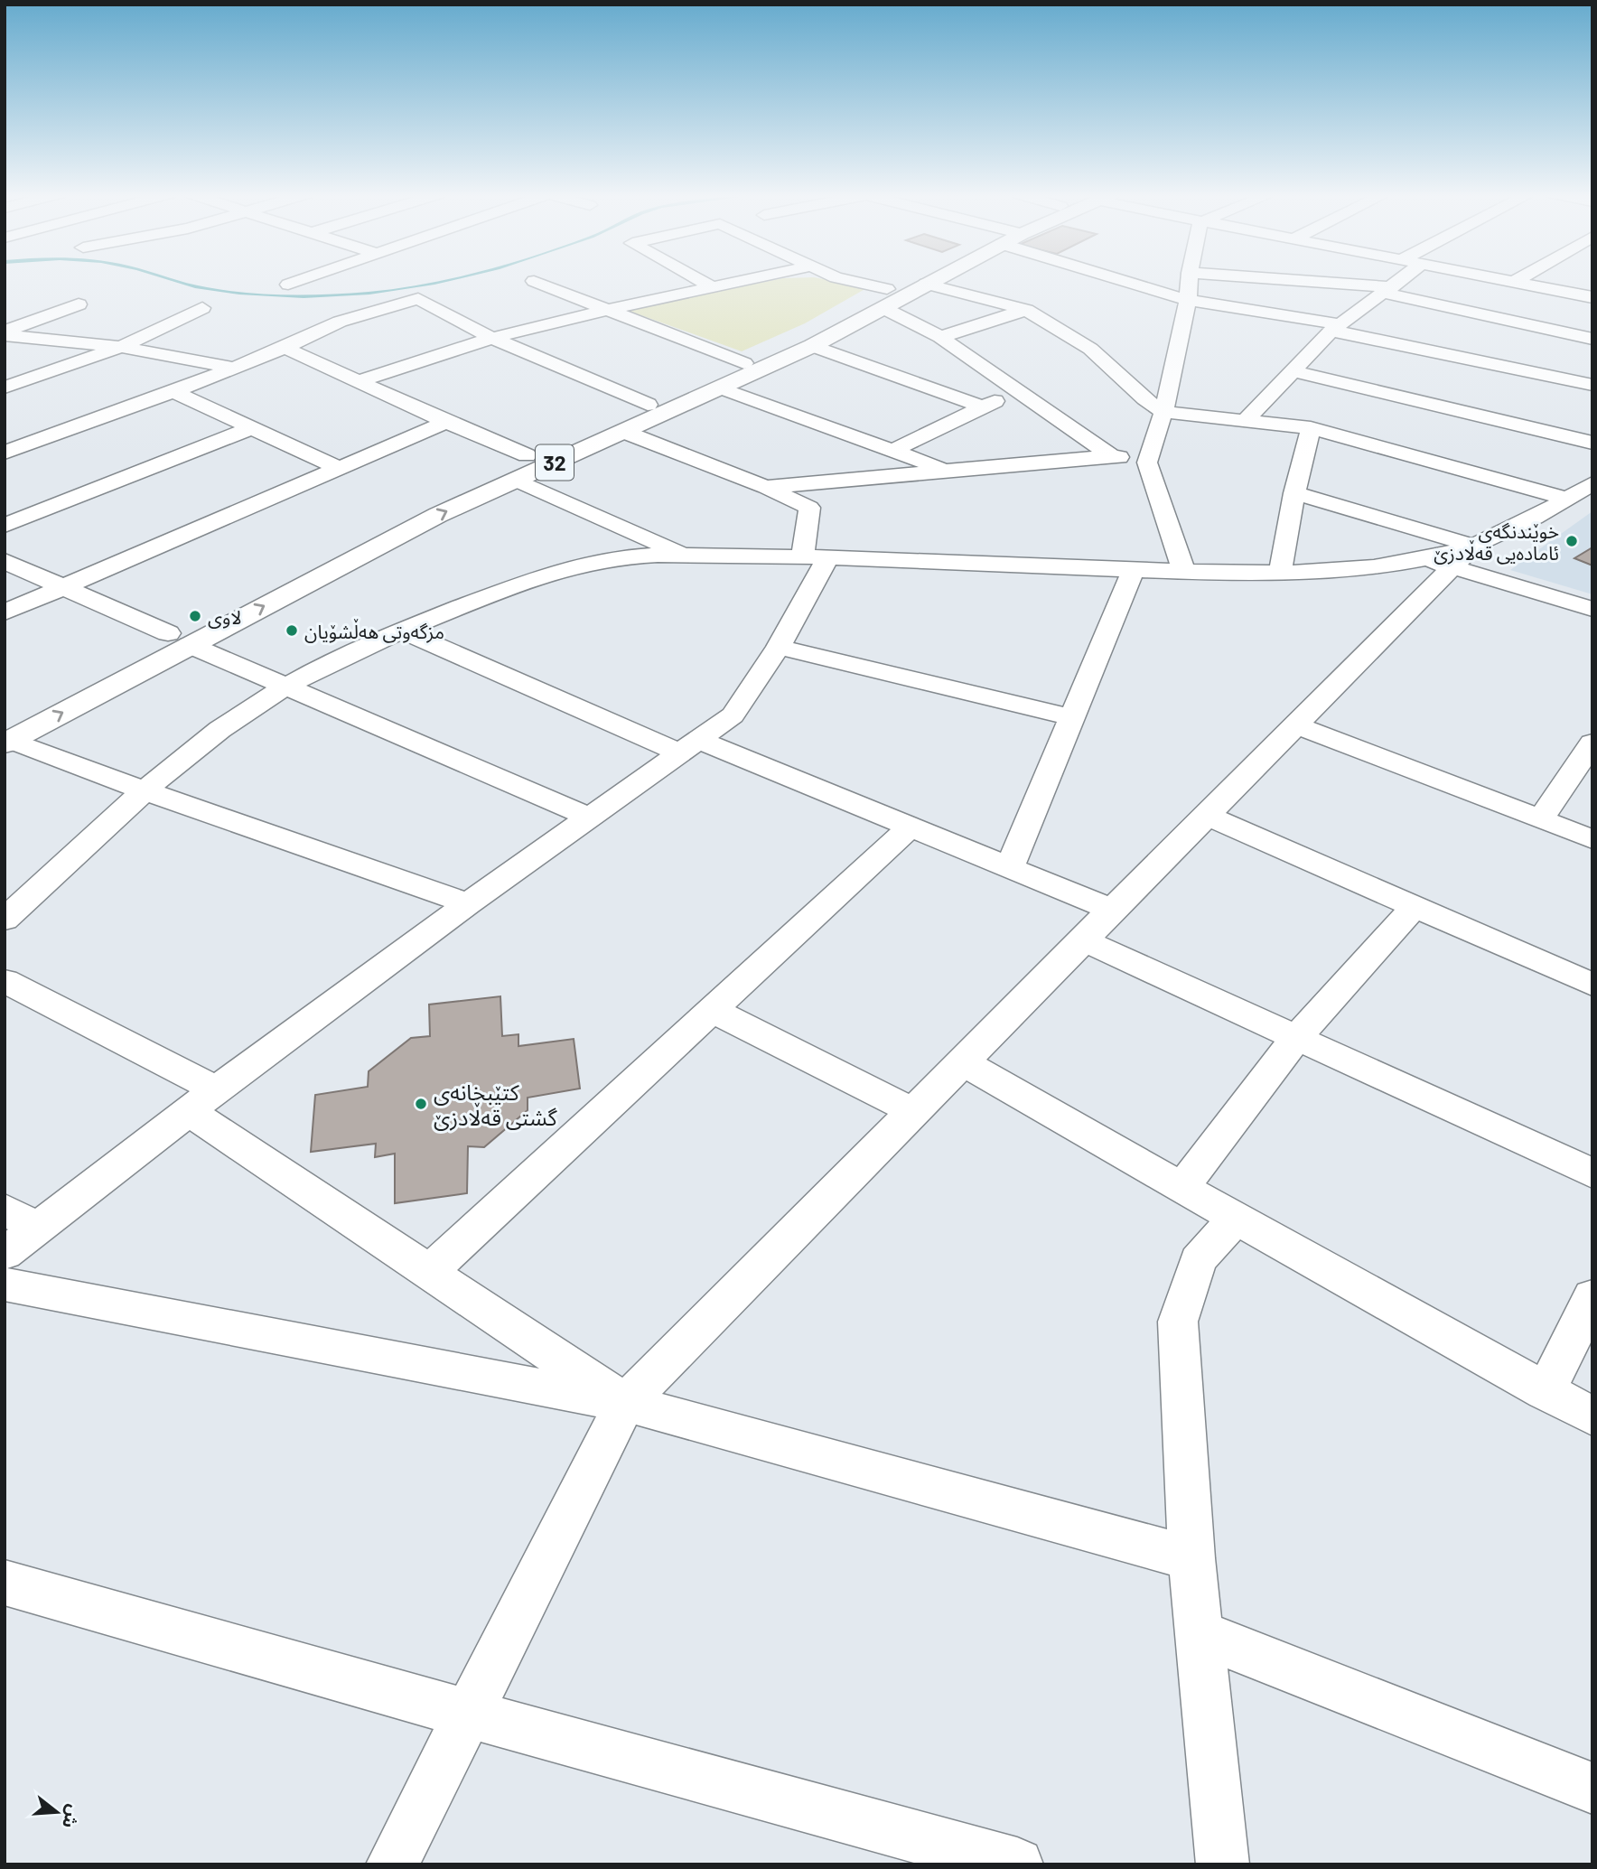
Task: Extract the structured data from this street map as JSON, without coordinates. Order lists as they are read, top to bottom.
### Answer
{
  "streets": {
    "main road": ["32"]
  },
  "places": [
    "خوێندنگەی ئامادەیی قەڵادزێ",
    "لاوی",
    "مزگەوتی ھەڵشۆیان",
    "کتێبخانەی گشتی قەڵادزێ"
  ],
  "north": "right"
}
